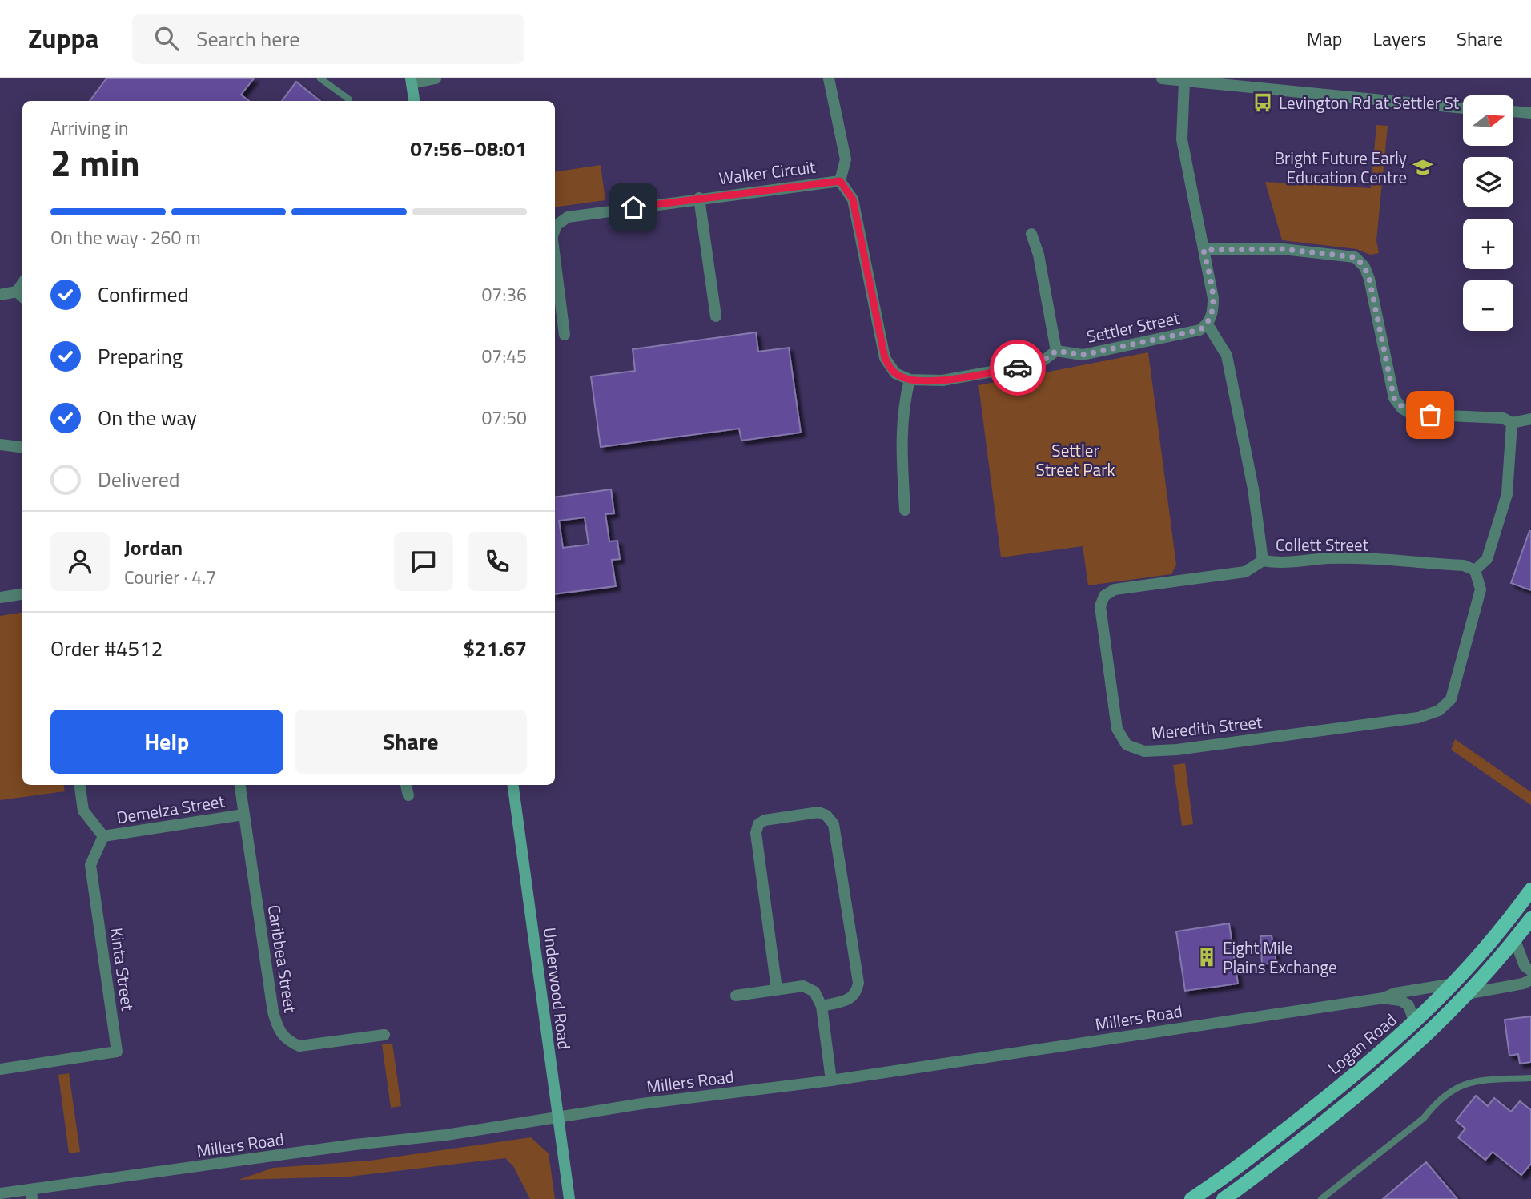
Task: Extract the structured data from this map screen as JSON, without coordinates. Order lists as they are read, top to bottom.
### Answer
{
  "streets": {
    "main road": ["Underwood Road", "Logan Road"],
    "street": [
      "Walker Circuit",
      "Settler Street",
      "Collett Street",
      "Meredith Street",
      "Demelza Street",
      "Caribbea Street",
      "Kinta Street",
      "Millers Road"
    ]
  },
  "crossings": [
    ["Settler Street", "Collett Street"],
    ["Collett Street", "Meredith Street"],
    ["Demelza Street", "Caribbea Street"],
    ["Demelza Street", "Kinta Street"],
    ["Underwood Road", "Millers Road"],
    ["Millers Road", "Logan Road"]
  ],
  "parks": ["Settler Street Park"],
  "places": {
    "bus stop": ["Levington Rd at Settler St"],
    "school or university": ["Bright Future Early Education Centre"],
    "building": ["Eight Mile Plains Exchange"]
  },
  "north": "right",
  "page": {
    "header": "Zuppa",
    "search": "Search here",
    "nav": ["Map", "Layers", "Share"],
    "map_buttons": ["+", "−"],
    "heading": ["2 min", "Arriving in", "07:56–08:01"],
    "panel": [
      "Jordan",
      "Courier · 4.7",
      "Order #4512",
      "$21.67"
    ],
    "bar": "On the way · 260 m",
    "list": [
      ["Confirmed", "07:36"],
      ["Preparing", "07:45"],
      ["On the way", "07:50"],
      "Delivered"
    ],
    "buttons": ["Help", "Share"]
  }
}
